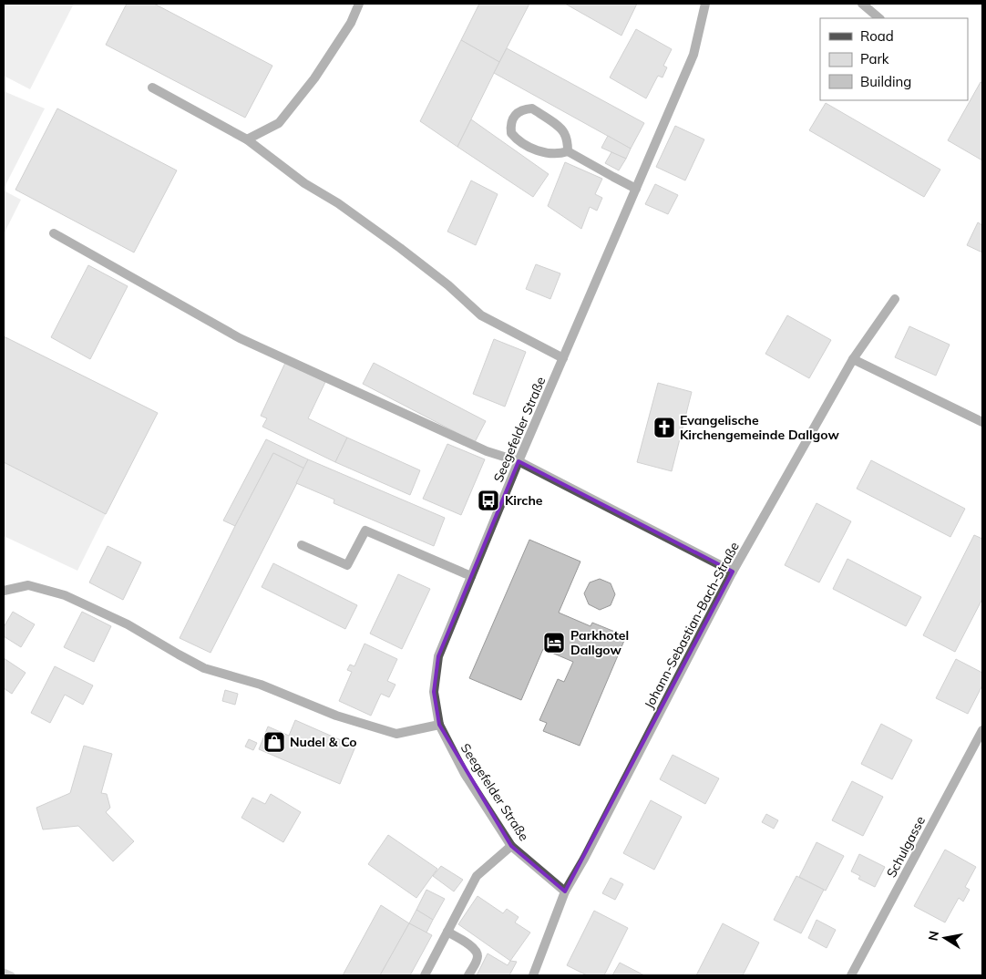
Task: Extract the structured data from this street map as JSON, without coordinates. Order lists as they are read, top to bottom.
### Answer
{
  "streets": {
    "street": ["Seegefelder Straße", "Johann-Sebastian-Bach-Straße", "Schulgasse"]
  },
  "crossings": [
    ["Seegefelder Straße", "Johann-Sebastian-Bach-Straße"]
  ],
  "places": {
    "church": ["Evangelische Kirchengemeinde Dallgow"],
    "bus stop": ["Kirche"],
    "hotel": ["Parkhotel Dallgow"],
    "shop": ["Nudel & Co"]
  },
  "legend": ["Road", "Park", "Building"],
  "north": "left"
}
